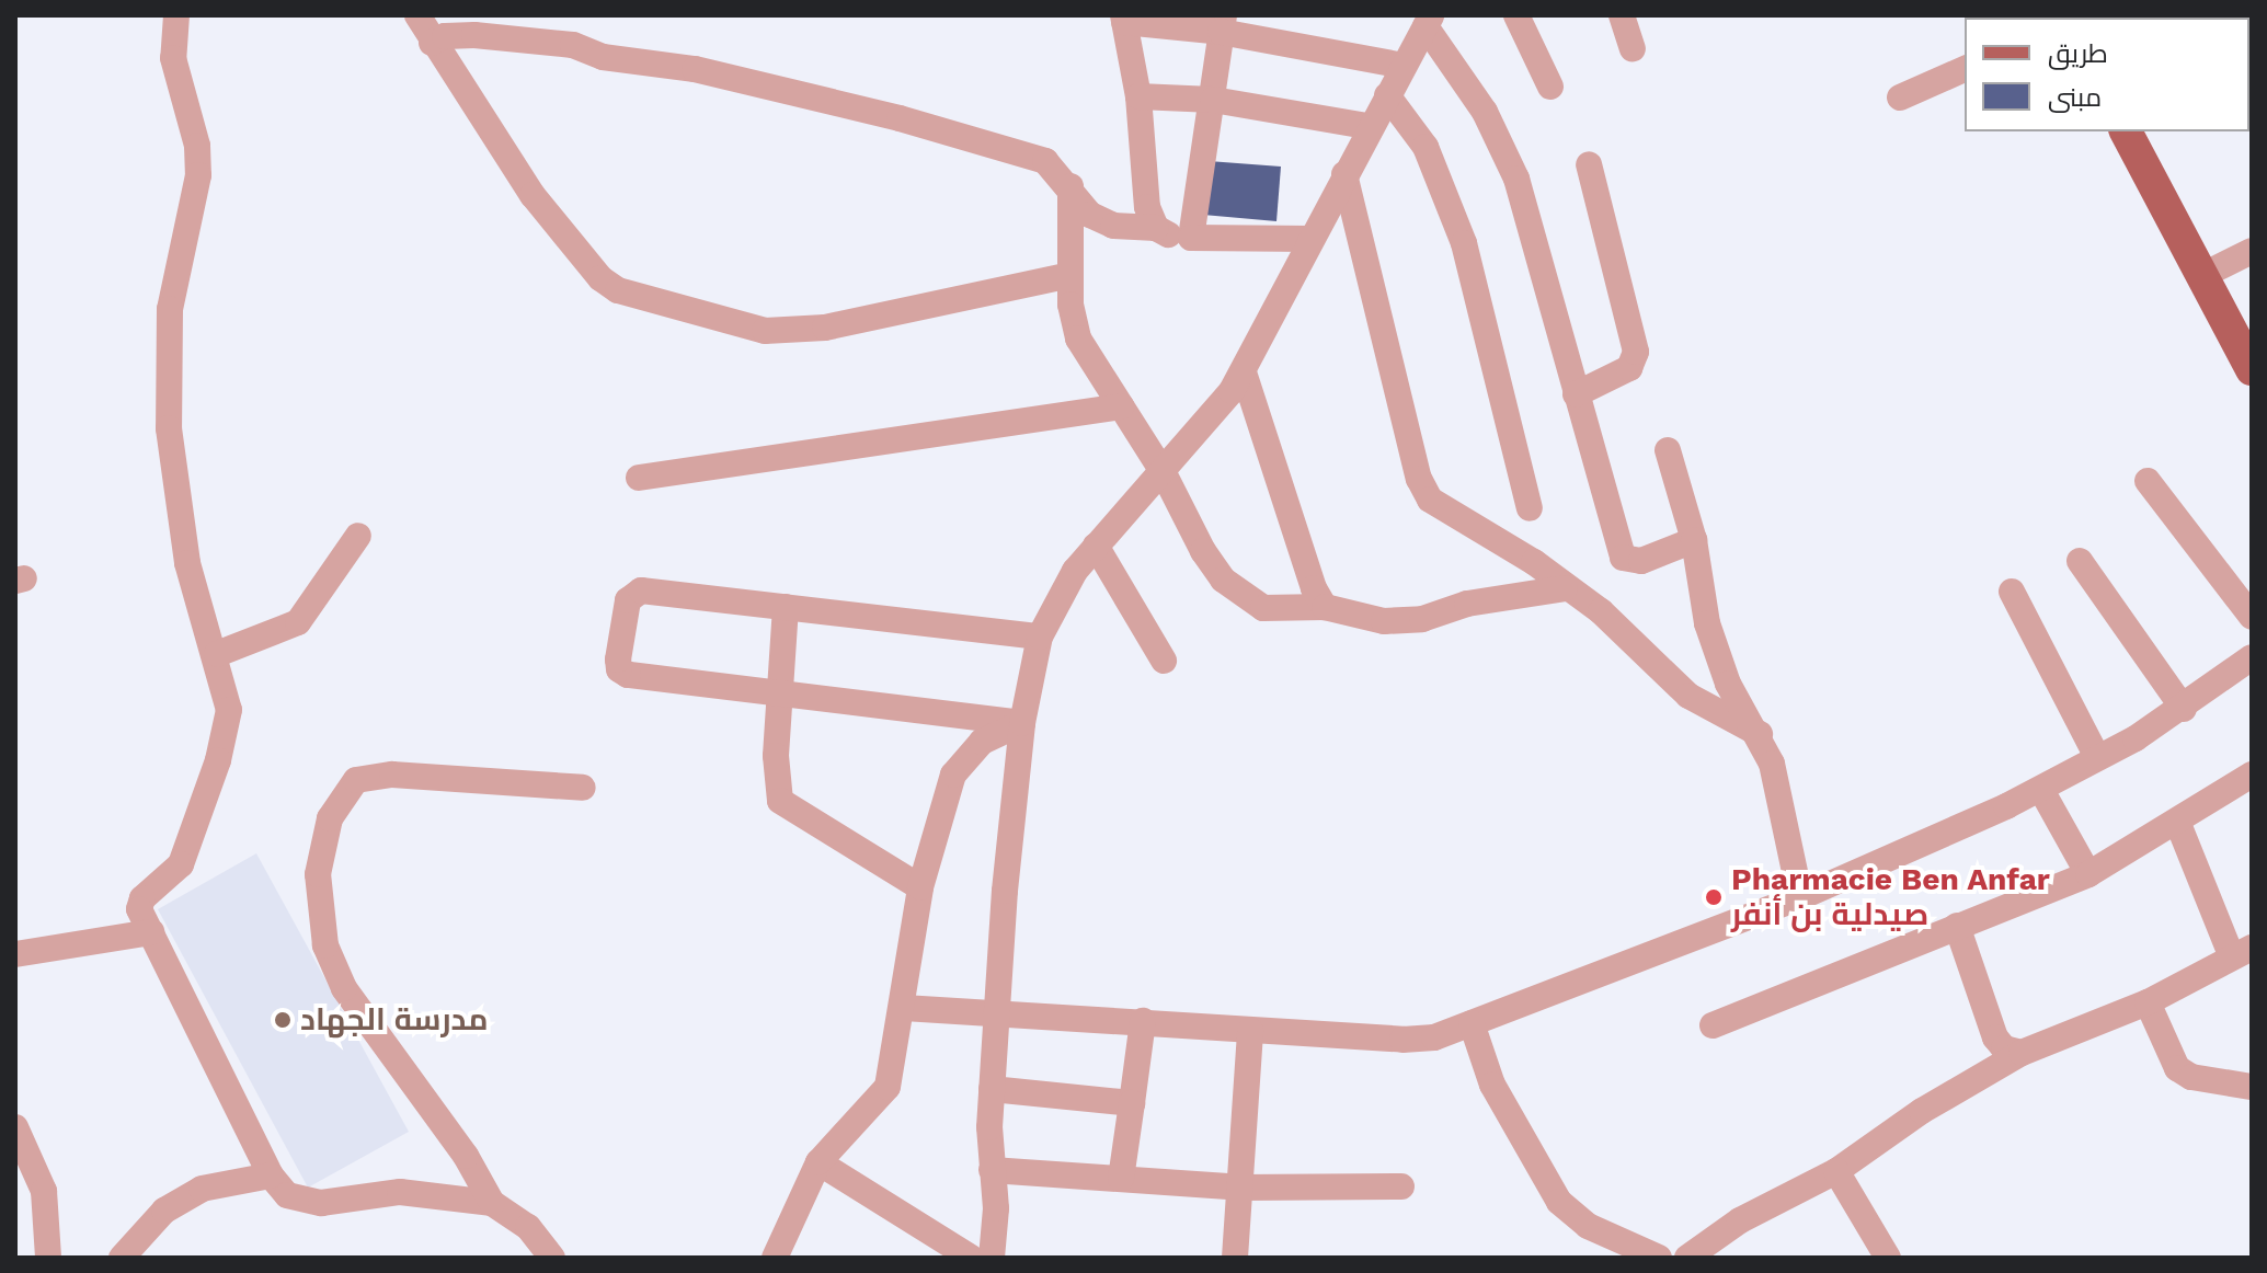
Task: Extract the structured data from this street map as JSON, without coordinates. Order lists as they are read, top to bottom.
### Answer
{
  "places": ["Pharmacie Ben Anfar صيدلية بن أنفر", "مدرسة الجهاد"],
  "legend": ["طريق", "مبنى"]
}
